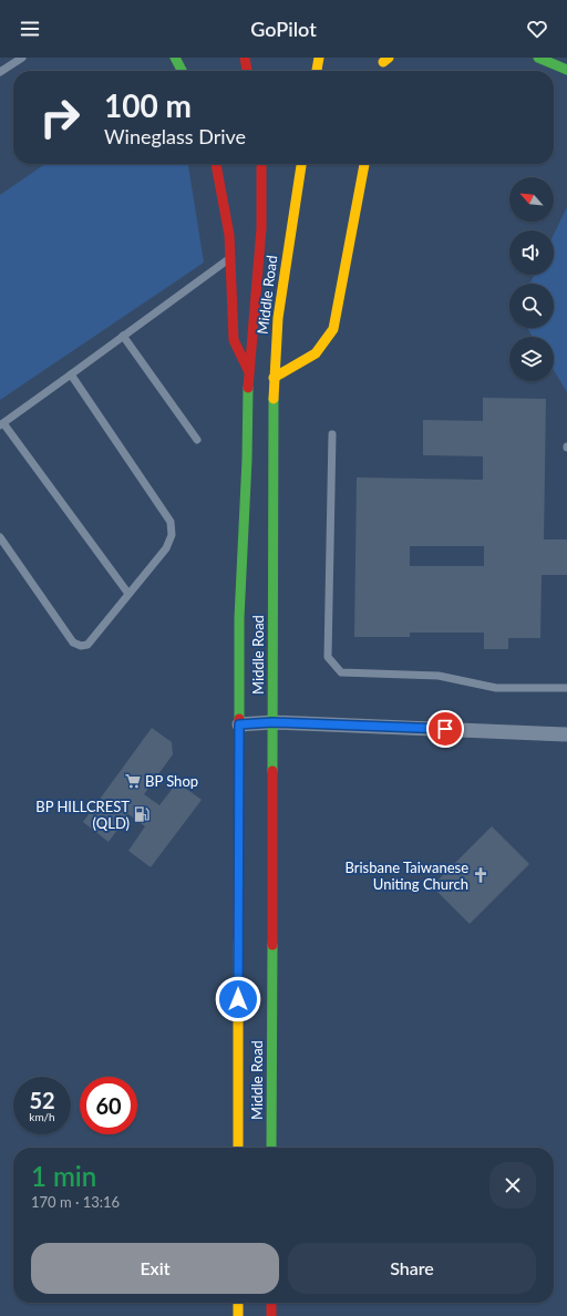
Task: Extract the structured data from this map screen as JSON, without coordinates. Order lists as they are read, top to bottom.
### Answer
{
  "streets": {
    "main road": ["Middle Road"]
  },
  "places": {
    "supermarket": ["BP Shop"],
    "fuel station": ["BP HILLCREST (QLD)"],
    "church": ["Brisbane Taiwanese Uniting Church"]
  },
  "north": "top left",
  "page": {
    "header": "GoPilot",
    "turn": ["100 m", "Wineglass Drive"],
    "speed": "52 km/h",
    "limit": "60",
    "heading": ["1 min", "170 m · 13:16"],
    "buttons": ["Exit", "Share"]
  }
}
